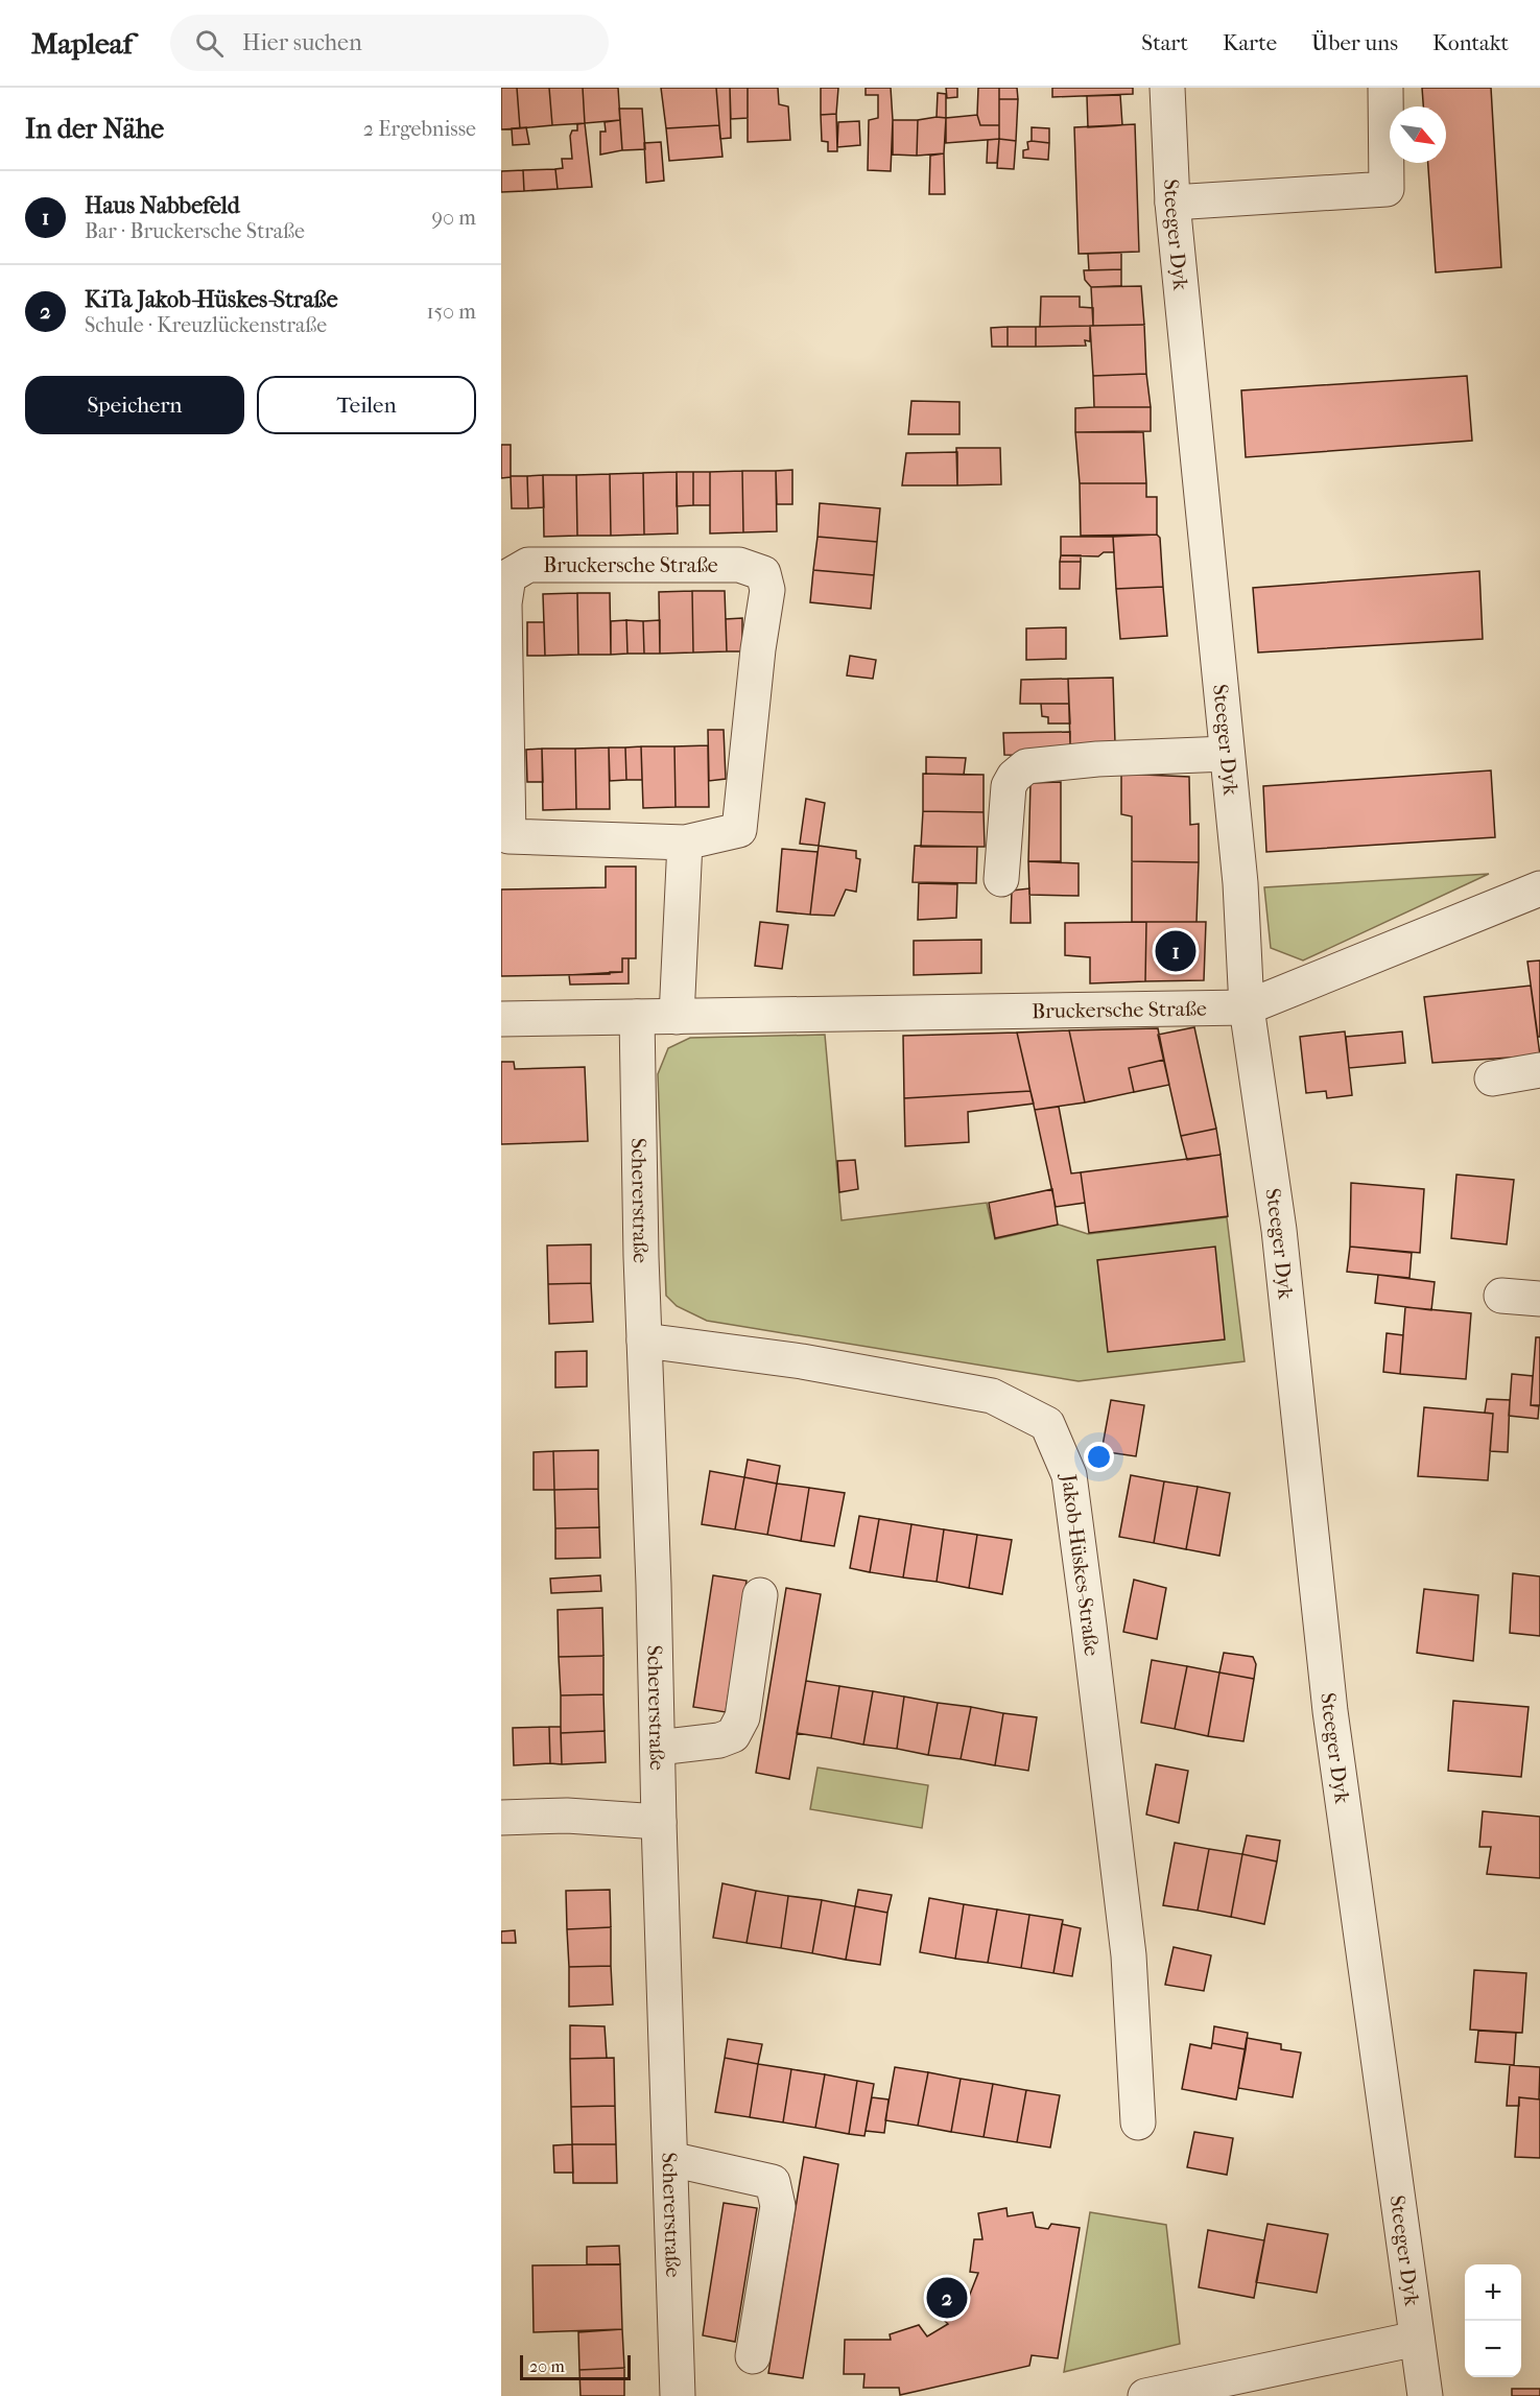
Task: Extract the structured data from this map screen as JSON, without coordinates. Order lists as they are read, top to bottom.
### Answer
{
  "streets": {
    "street": [
      "Steeger Dyk",
      "Bruckersche Straße",
      "Schererstraße",
      "Jakob-Hüskes-Straße"
    ]
  },
  "crossings": [
    ["Steeger Dyk", "Bruckersche Straße"],
    ["Bruckersche Straße", "Schererstraße"],
    ["Schererstraße", "Jakob-Hüskes-Straße"]
  ],
  "scale_bar": "20 m",
  "north": "bottom right",
  "page": {
    "header": "Mapleaf",
    "search": "Hier suchen",
    "nav": [
      "Start",
      "Karte",
      "Über uns",
      "Kontakt"
    ],
    "heading": ["In der Nähe", "2 Ergebnisse"],
    "list": [
      {
        "mark": "1",
        "name": "Haus Nabbefeld",
        "note": "Bar · Bruckersche Straße",
        "value": "90 m"
      },
      {
        "mark": "2",
        "name": "KiTa Jakob-Hüskes-Straße",
        "note": "Schule · Kreuzlückenstraße",
        "value": "150 m"
      }
    ],
    "buttons": ["Speichern", "Teilen"],
    "pins": ["1", "2"],
    "map_buttons": ["+", "−"],
    "scale": "20 m"
  }
}
